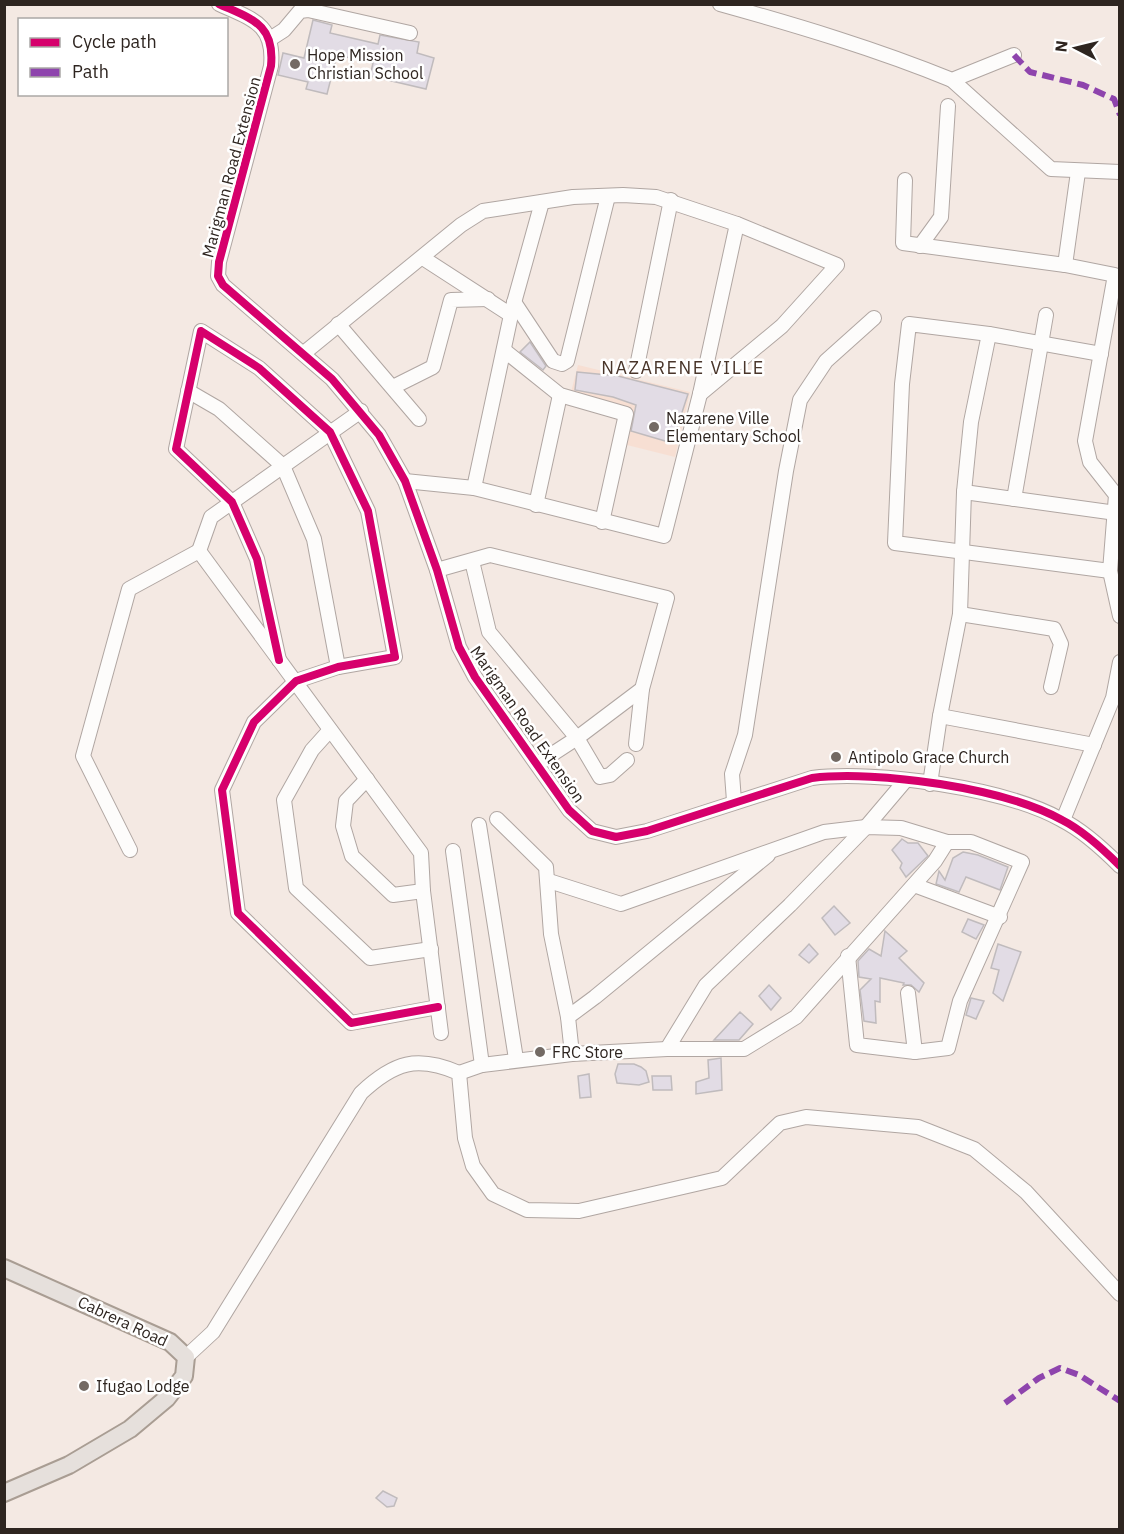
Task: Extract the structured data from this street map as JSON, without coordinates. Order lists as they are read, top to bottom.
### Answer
{
  "streets": {
    "main road": ["Cabrera Road"],
    "street": ["Marigman Road Extension"]
  },
  "districts": ["NAZARENE VILLE"],
  "places": [
    "Hope Mission Christian School",
    "Nazarene Ville Elementary School",
    "Antipolo Grace Church",
    "FRC Store",
    "Ifugao Lodge"
  ],
  "legend": ["Cycle path", "Path"],
  "north": "left"
}
